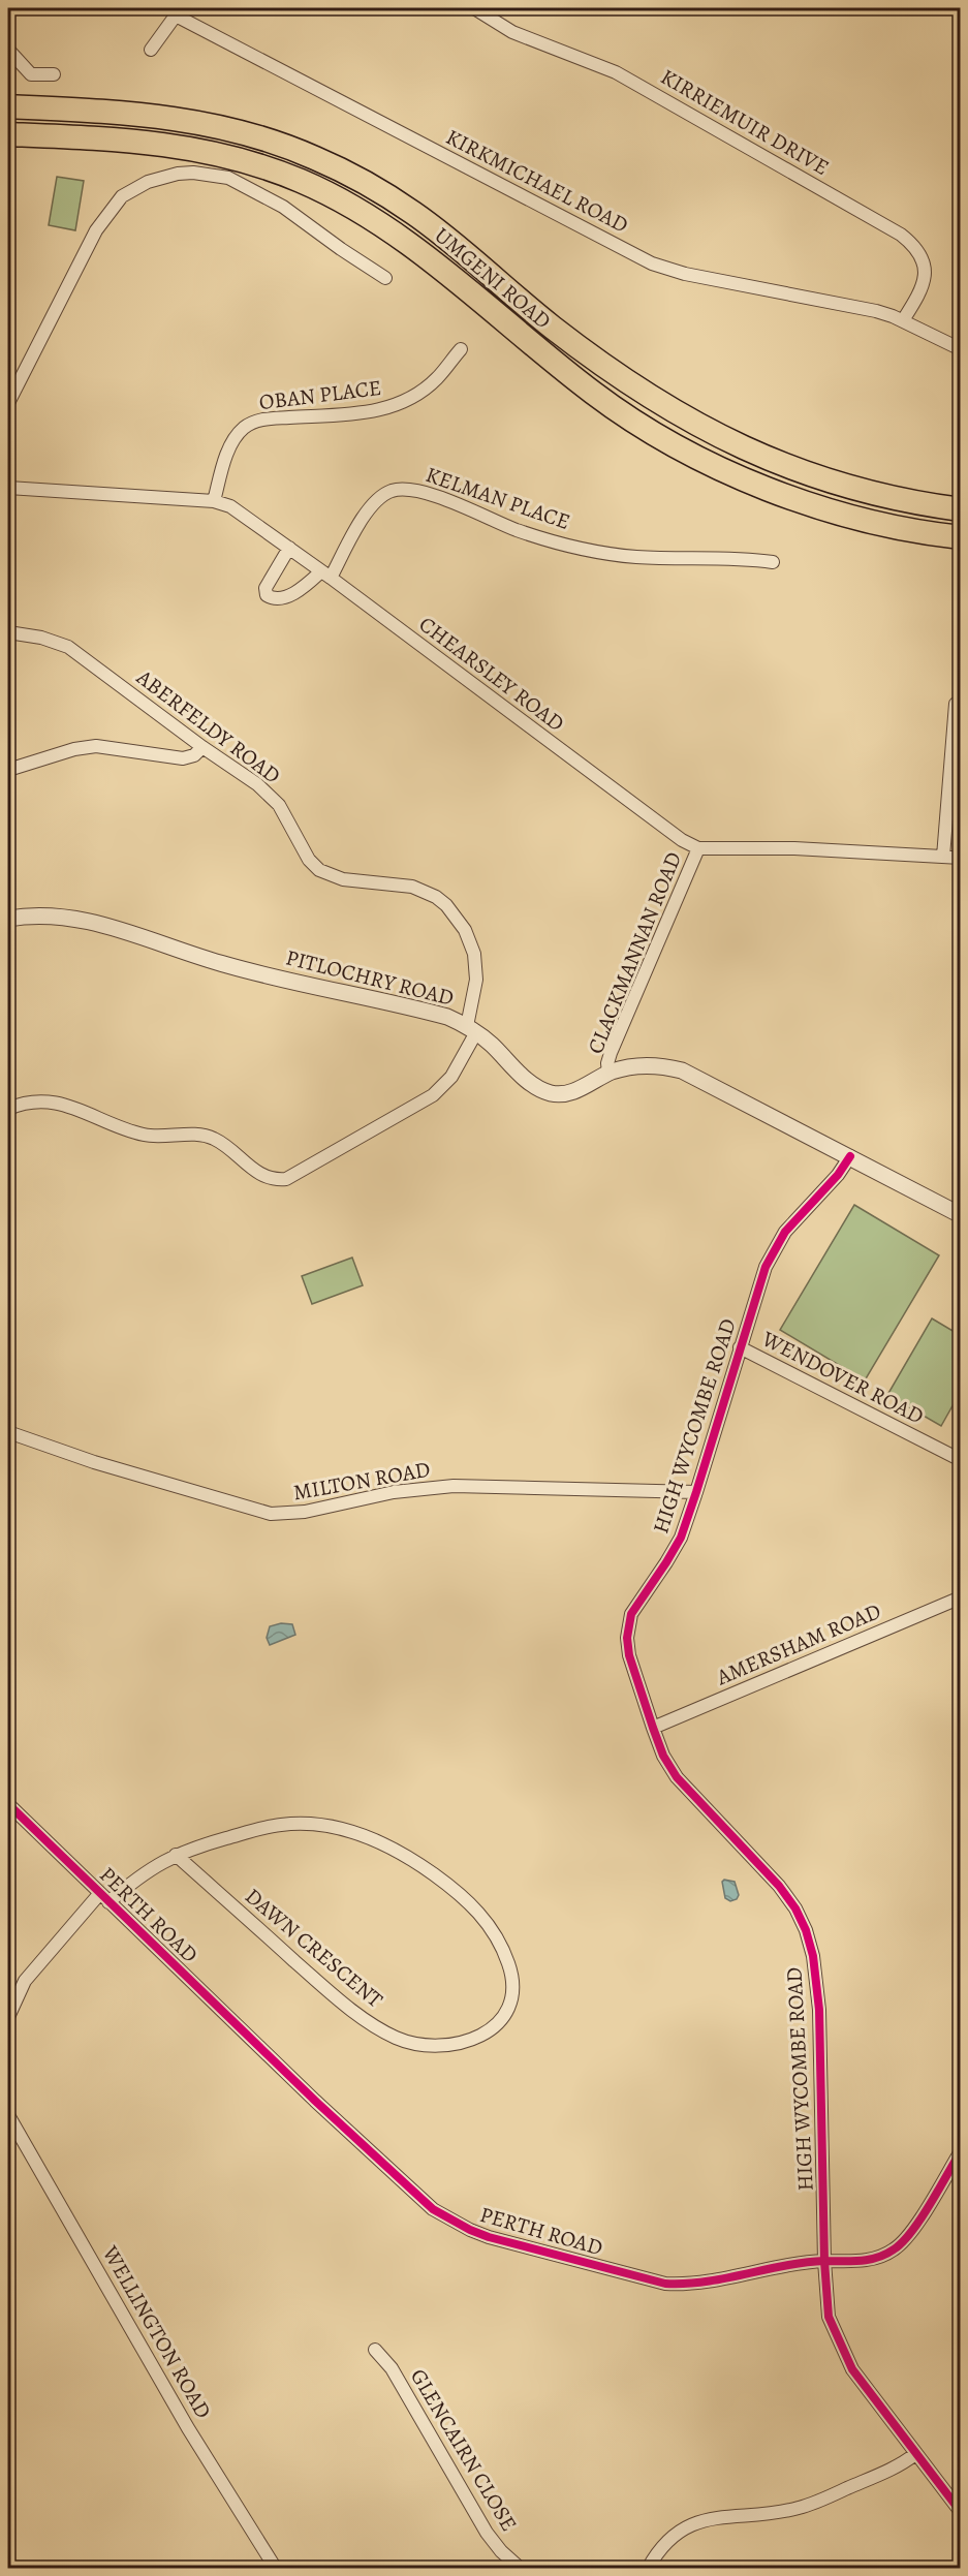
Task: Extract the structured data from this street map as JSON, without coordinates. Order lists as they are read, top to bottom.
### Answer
{
  "streets": {
    "highway": ["UMGENI ROAD"],
    "street": [
      "KIRRIEMUIR DRIVE",
      "KIRKMICHAEL ROAD",
      "OBAN PLACE",
      "KELMAN PLACE",
      "CHEARSLEY ROAD",
      "ABERFELDY ROAD",
      "CLACKMANNAN ROAD",
      "PITLOCHRY ROAD",
      "WENDOVER ROAD",
      "HIGH WYCOMBE ROAD",
      "MILTON ROAD",
      "AMERSHAM ROAD",
      "PERTH ROAD",
      "DAWN CRESCENT",
      "WELLINGTON ROAD",
      "GLENCAIRN CLOSE"
    ]
  },
  "crossings": [
    ["KIRRIEMUIR DRIVE", "KIRKMICHAEL ROAD"],
    ["OBAN PLACE", "CHEARSLEY ROAD"],
    ["KELMAN PLACE", "CHEARSLEY ROAD"],
    ["CHEARSLEY ROAD", "CLACKMANNAN ROAD"],
    ["ABERFELDY ROAD", "PITLOCHRY ROAD"],
    ["CLACKMANNAN ROAD", "PITLOCHRY ROAD"],
    ["PITLOCHRY ROAD", "HIGH WYCOMBE ROAD"],
    ["WENDOVER ROAD", "HIGH WYCOMBE ROAD"],
    ["HIGH WYCOMBE ROAD", "MILTON ROAD"],
    ["HIGH WYCOMBE ROAD", "AMERSHAM ROAD"],
    ["HIGH WYCOMBE ROAD", "PERTH ROAD"],
    ["PERTH ROAD", "DAWN CRESCENT"]
  ]
}
